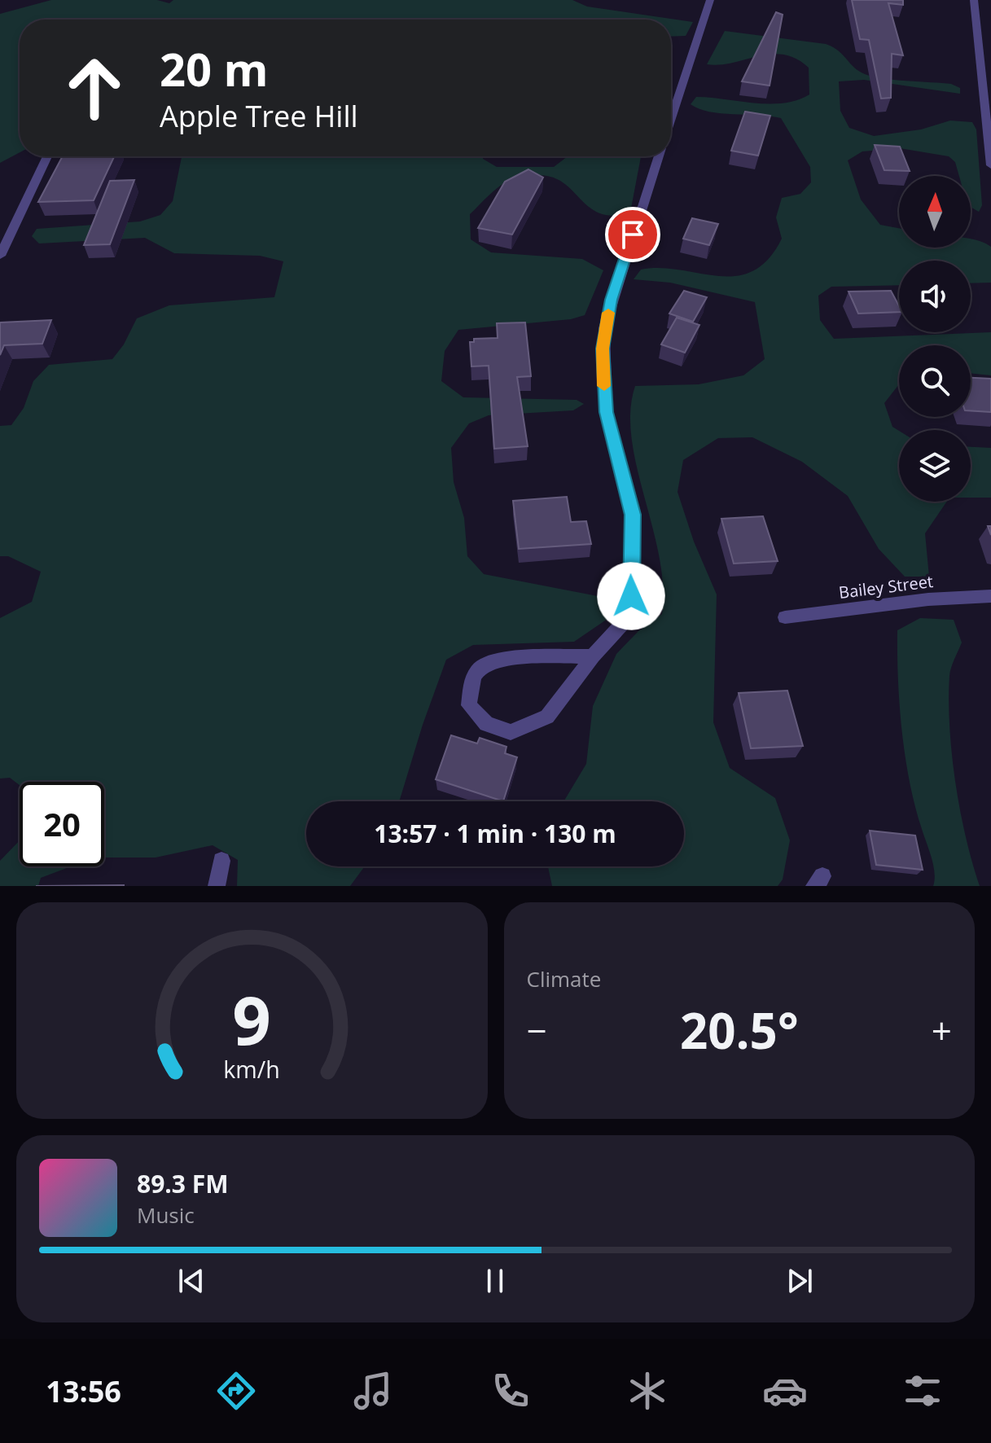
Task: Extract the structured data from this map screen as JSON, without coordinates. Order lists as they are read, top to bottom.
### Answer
{
  "streets": {
    "street": ["Bailey Street"]
  },
  "north": "top",
  "page": {
    "turn": ["20 m", "Apple Tree Hill"],
    "limit": "20",
    "trip": "13:57 · 1 min · 130 m",
    "tile": "Climate",
    "heat": ["−", "20.5°", "+"],
    "song": ["89.3 FM", "Music"],
    "tabs": "13:56",
    "gauge": ["9", "km/h"]
  }
}
